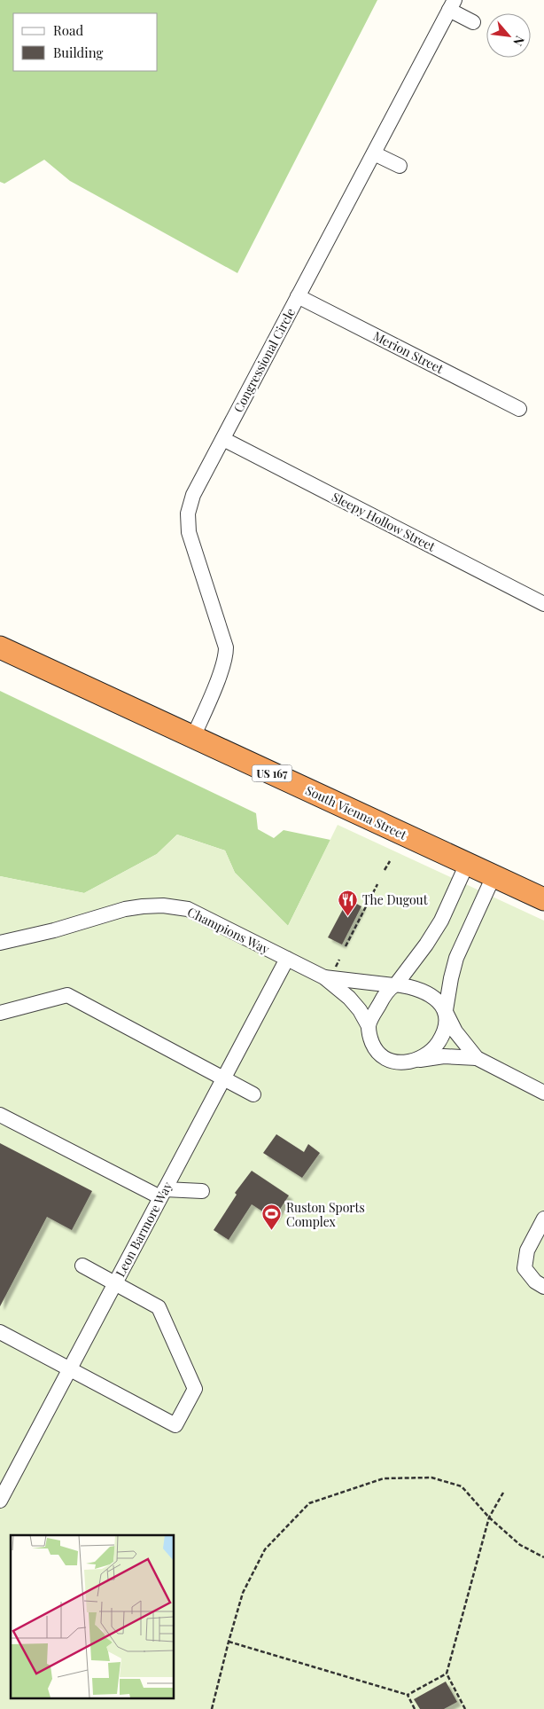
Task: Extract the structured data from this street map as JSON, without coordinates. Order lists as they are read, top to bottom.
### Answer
{
  "streets": {
    "highway": ["US 167", "South Vienna Street"],
    "street": [
      "Merion Street",
      "Congressional Circle",
      "Sleepy Hollow Street",
      "Champions Way",
      "Leon Barmore Way"
    ]
  },
  "crossings": [
    ["Merion Street", "Congressional Circle"],
    ["Congressional Circle", "Sleepy Hollow Street"],
    ["Congressional Circle", "South Vienna Street"],
    ["Champions Way", "Leon Barmore Way"]
  ],
  "places": {
    "restaurant": ["The Dugout"],
    "sports": ["Ruston Sports Complex"]
  },
  "legend": ["Road", "Building"],
  "north": "bottom right"
}
